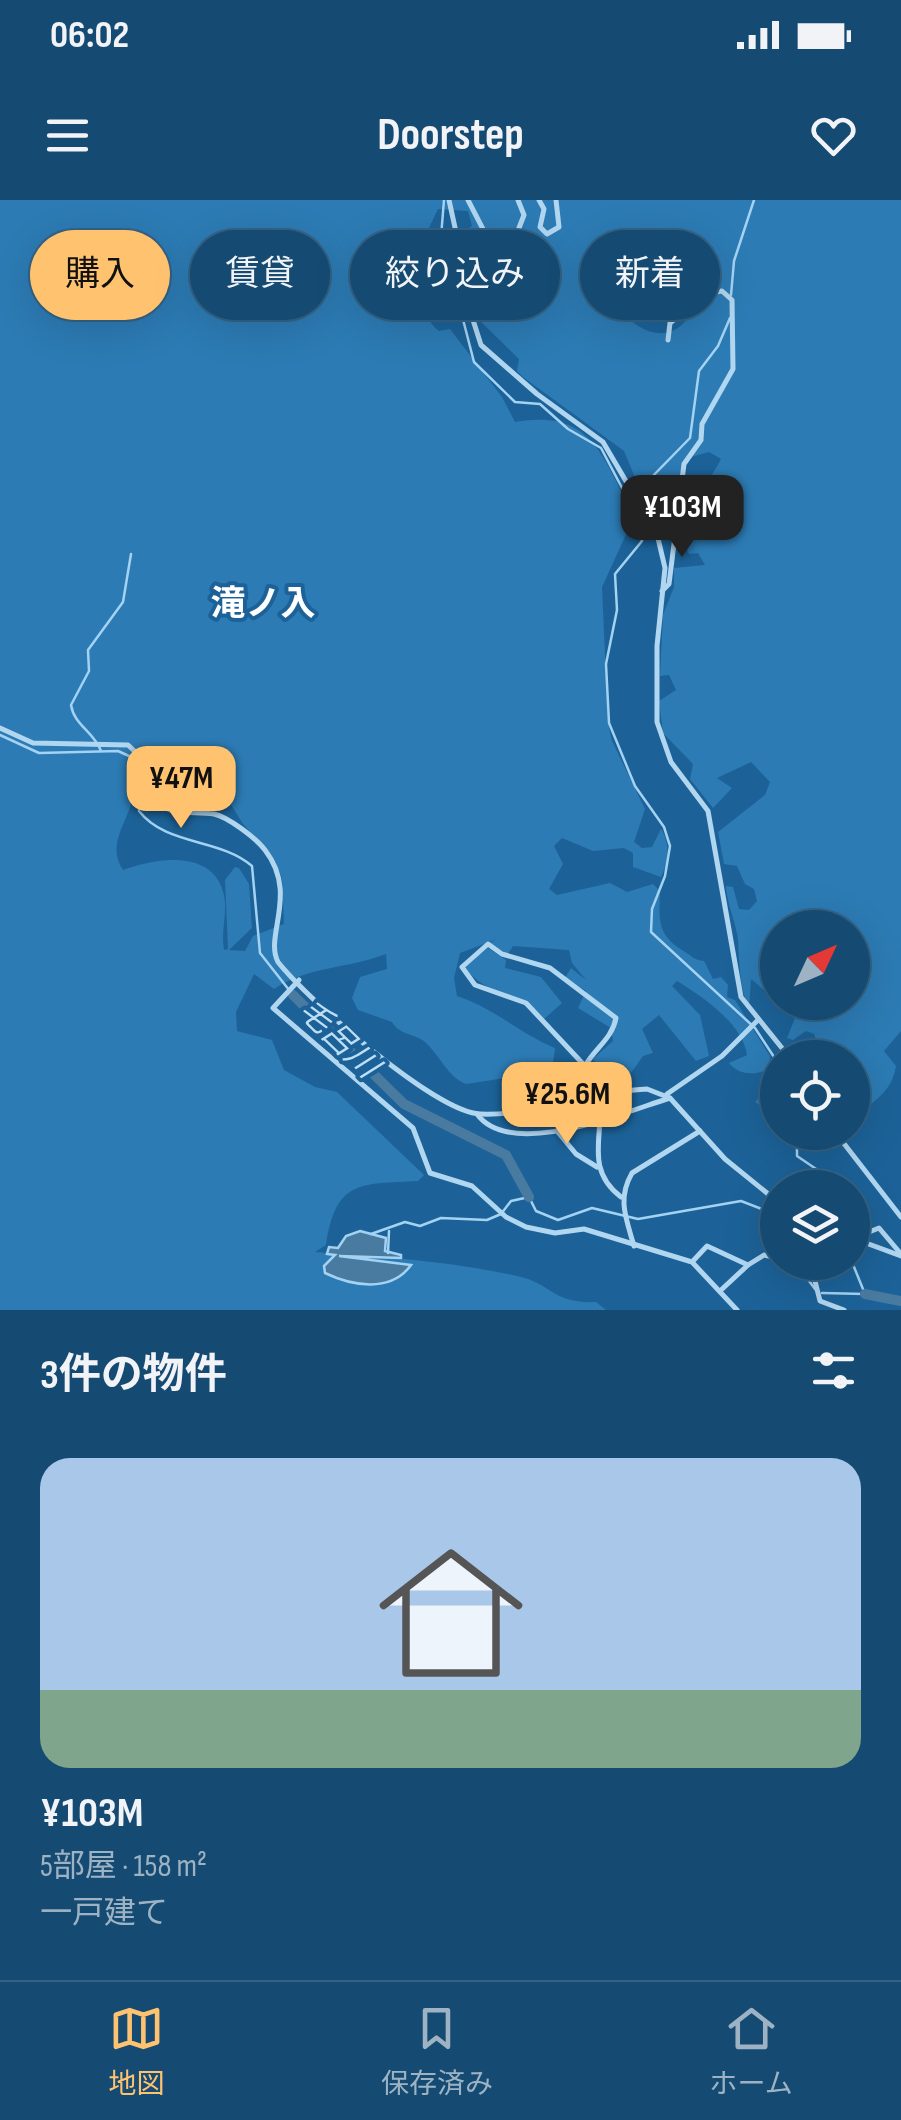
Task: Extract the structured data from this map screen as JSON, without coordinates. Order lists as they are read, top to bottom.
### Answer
{
  "districts": ["滝ノ入"],
  "water": ["毛呂川"],
  "north": "top right",
  "page": {
    "status": "06:02",
    "header": "Doorstep",
    "chip": [
      "購入",
      "賃貸",
      "絞り込み",
      "新着"
    ],
    "price": ["¥103M", "¥47M", "¥25.6M"],
    "heading": "3件の物件",
    "list": [
      {
        "name": "¥103M",
        "note": "5部屋 · 158 m² · 一戸建て"
      }
    ],
    "tabs": ["地図", "保存済み", "ホーム"]
  }
}
